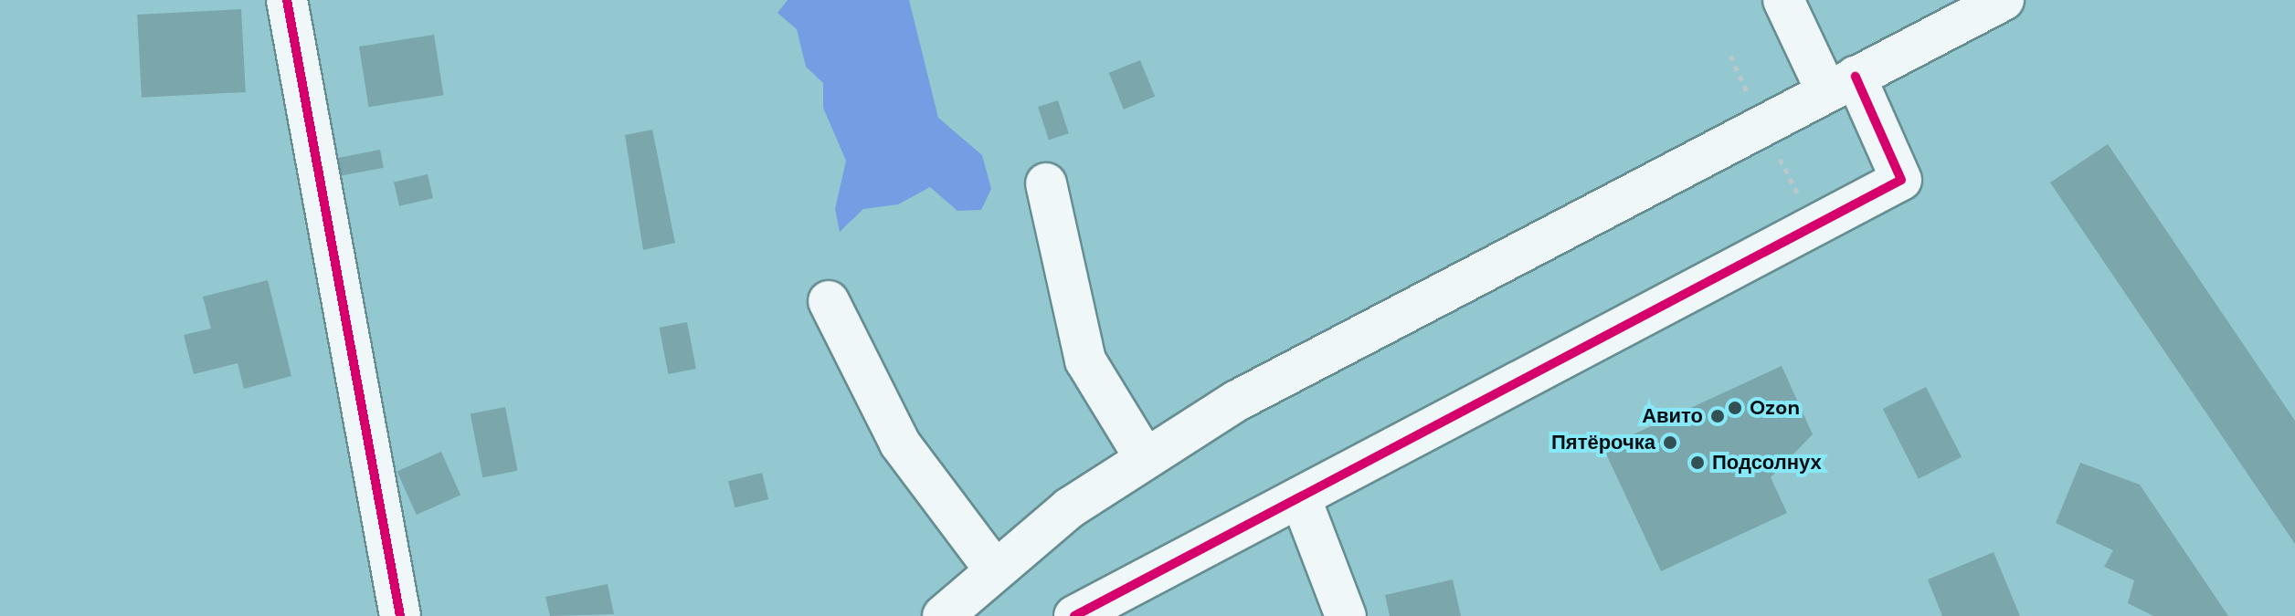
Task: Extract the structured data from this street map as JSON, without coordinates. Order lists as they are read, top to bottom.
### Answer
{
  "places": [
    "Ozon",
    "Авито",
    "Пятёрочка",
    "Подсолнух"
  ]
}
